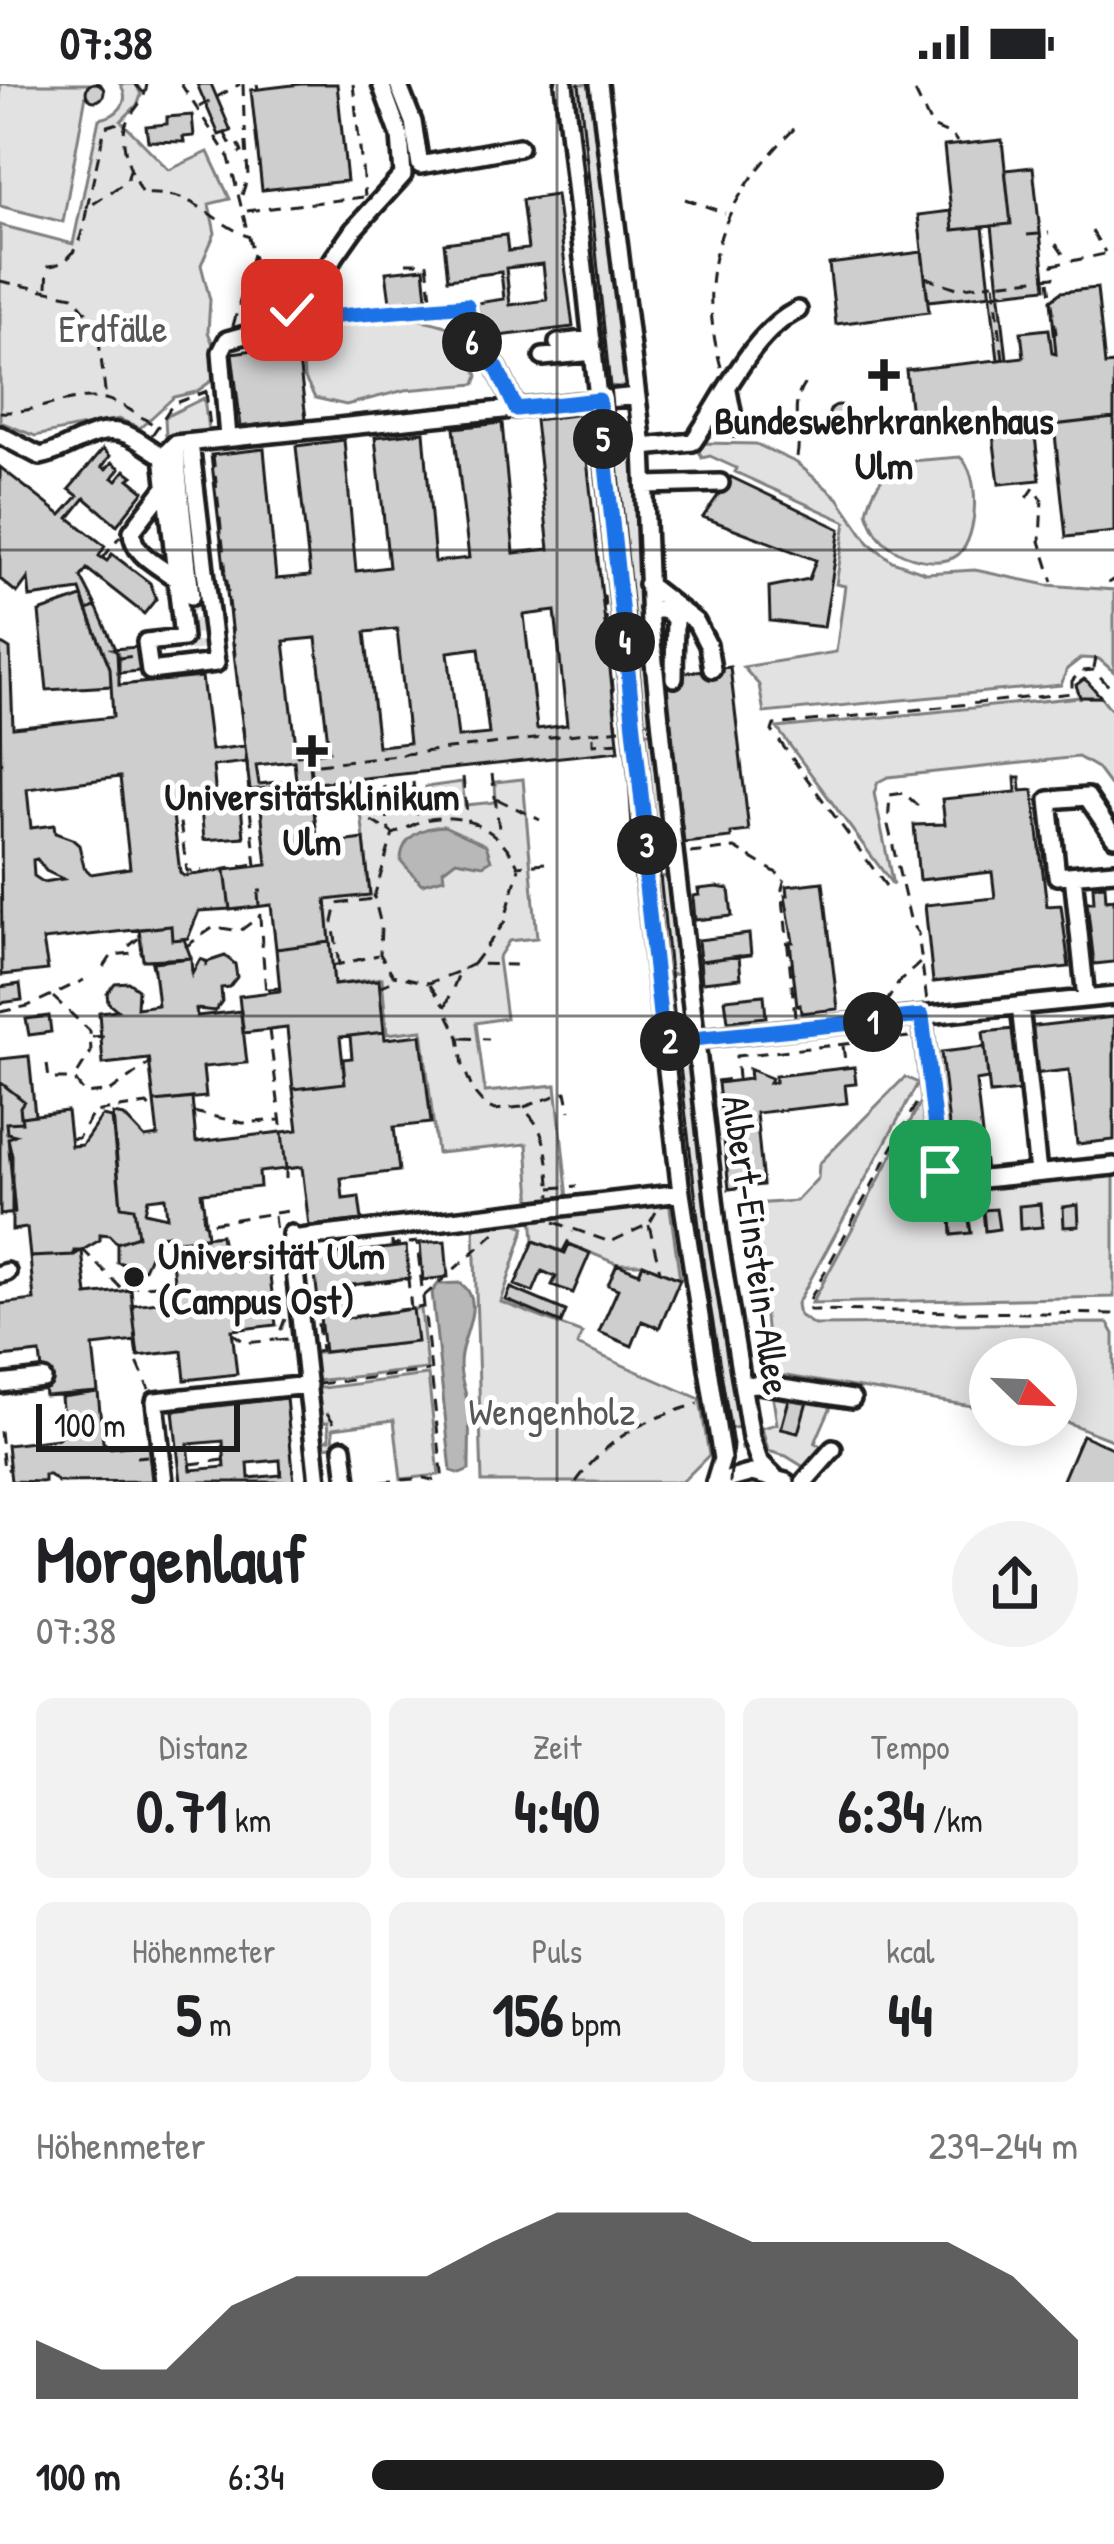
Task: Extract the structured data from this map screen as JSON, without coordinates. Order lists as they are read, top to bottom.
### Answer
{
  "streets": {
    "street": ["Albert-Einstein-Allee"]
  },
  "parks": ["Erdfälle", "Wengenholz"],
  "places": {
    "health": ["Bundeswehrkrankenhaus Ulm", "Universitätsklinikum Ulm"],
    "other": ["Universität Ulm (Campus Ost)"]
  },
  "scale_bar": "100 m",
  "north": "bottom right",
  "page": {
    "status": "07:38",
    "pins": [
      "6",
      "5",
      "4",
      "3",
      "1",
      "2"
    ],
    "scale": "100 m",
    "heading": ["Morgenlauf", "07:38"],
    "stats": [
      ["Distanz", "0.71 km"],
      ["Zeit", "4:40"],
      ["Tempo", "6:34 /km"],
      ["Höhenmeter", "5 m"],
      ["Puls", "156 bpm"],
      ["kcal", "44"]
    ],
    "chart": ["Höhenmeter", "239–244 m"],
    "list": [
      {
        "name": "100 m",
        "note": "6:34"
      }
    ]
  }
}
